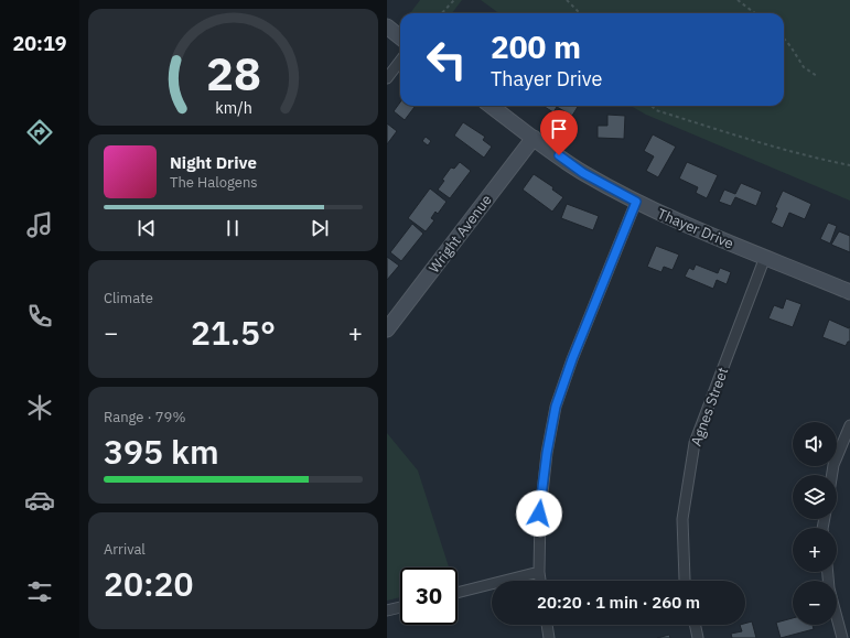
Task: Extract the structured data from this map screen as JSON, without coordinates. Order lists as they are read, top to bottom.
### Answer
{
  "streets": {
    "street": ["Thayer Drive", "Wright Avenue", "Agnes Street"]
  },
  "crossings": [
    ["Thayer Drive", "Wright Avenue"],
    ["Thayer Drive", "Agnes Street"]
  ],
  "page": {
    "tabs": "20:19",
    "turn": ["200 m", "Thayer Drive"],
    "song": ["Night Drive", "The Halogens"],
    "tile": [
      "Climate",
      ["Range · 79%", "395 km"],
      ["Arrival", "20:20"]
    ],
    "heat": ["−", "21.5°", "+"],
    "map_buttons": ["+", "−"],
    "limit": "30",
    "trip": "20:20 · 1 min · 260 m",
    "gauge": ["28", "km/h"]
  }
}
